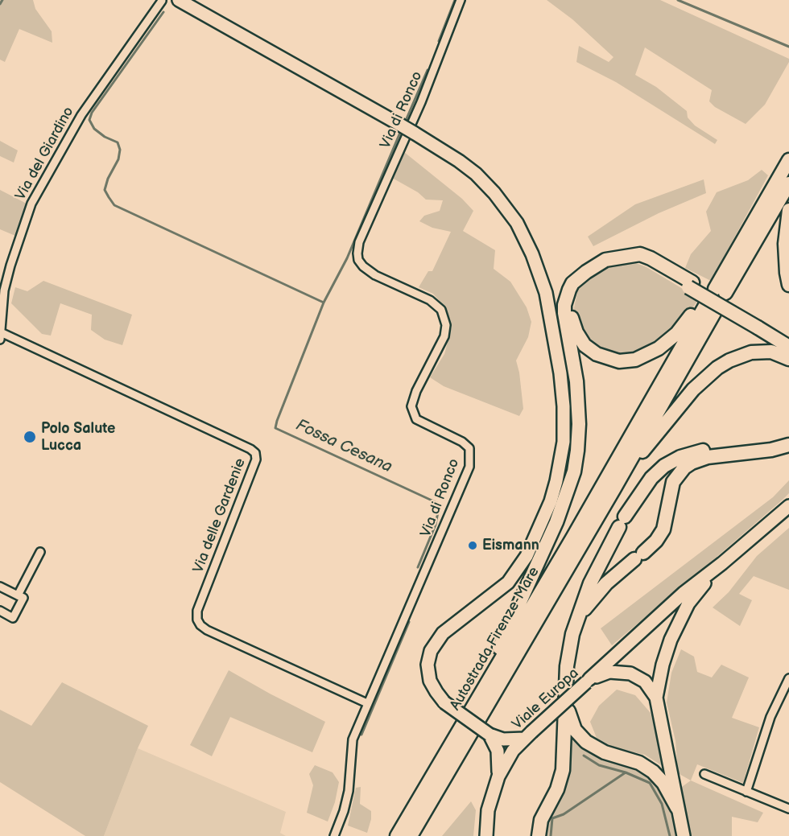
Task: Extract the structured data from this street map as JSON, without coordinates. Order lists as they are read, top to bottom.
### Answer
{
  "streets": {
    "highway": ["Autostrada Firenze-Mare"],
    "main road": ["Viale Europa"],
    "street": ["Via di Ronco", "Via del Giardino", "Via delle Gardenie"]
  },
  "crossings": [
    ["Via di Ronco", "Via delle Gardenie"],
    ["Via del Giardino", "Via delle Gardenie"]
  ],
  "water": ["Fossa Cesana"],
  "places": ["Polo Salute Lucca", "Eismann"]
}
